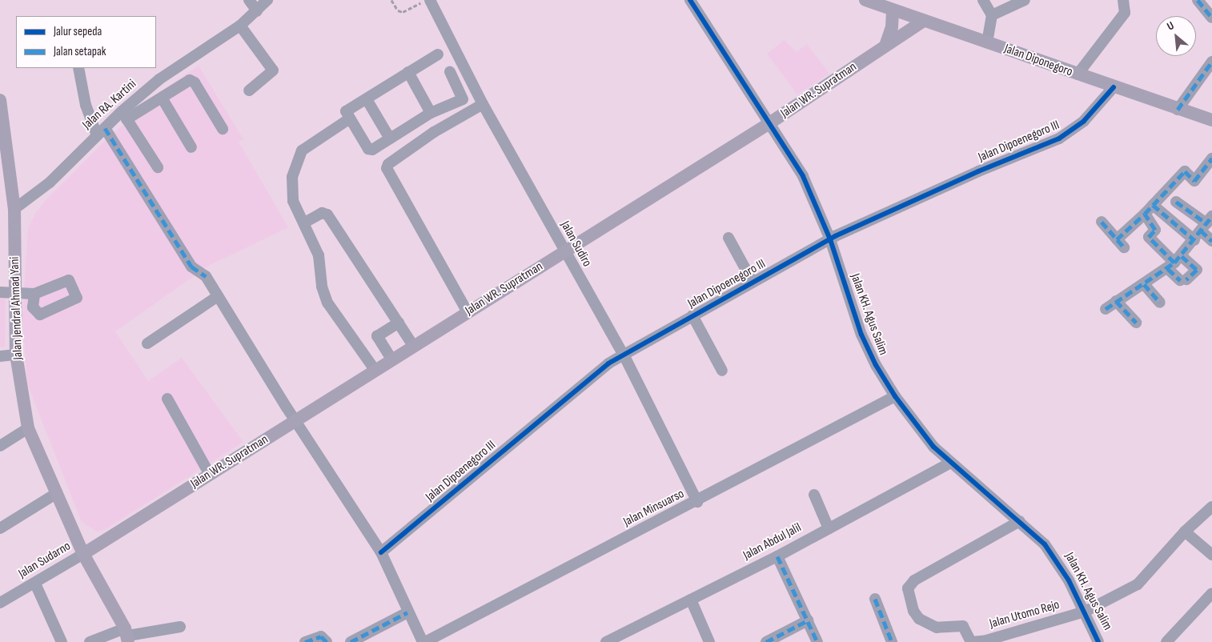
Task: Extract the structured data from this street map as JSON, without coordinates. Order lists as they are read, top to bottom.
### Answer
{
  "streets": {
    "main road": ["Jalan Diponegoro", "Jalan WR. Supratman", "Jalan Jendral Ahmad Yani"],
    "street": [
      "Jalan RA. Kartini",
      "Jalan Dipoenegoro III",
      "Jalan Sudiro",
      "Jalan KH. Agus Salim",
      "Jalan Minsuarso",
      "Jalan Abdul Jalil",
      "Jalan Sudarno",
      "Jalan Utomo Rejo"
    ]
  },
  "crossings": [
    ["Jalan Diponegoro", "Jalan WR. Supratman"],
    ["Jalan Diponegoro", "Jalan Dipoenegoro III"],
    ["Jalan WR. Supratman", "Jalan Sudiro"],
    ["Jalan WR. Supratman", "Jalan Jendral Ahmad Yani"],
    ["Jalan WR. Supratman", "Jalan KH. Agus Salim"],
    ["Jalan WR. Supratman", "Jalan Sudarno"],
    ["Jalan RA. Kartini", "Jalan Jendral Ahmad Yani"],
    ["Jalan Dipoenegoro III", "Jalan Sudiro"],
    ["Jalan Dipoenegoro III", "Jalan KH. Agus Salim"],
    ["Jalan Sudiro", "Jalan Minsuarso"],
    ["Jalan Jendral Ahmad Yani", "Jalan Sudarno"],
    ["Jalan KH. Agus Salim", "Jalan Minsuarso"],
    ["Jalan KH. Agus Salim", "Jalan Abdul Jalil"],
    ["Jalan KH. Agus Salim", "Jalan Utomo Rejo"]
  ],
  "legend": ["Jalur sepeda", "Jalan setapak"],
  "north": "top left"
}
